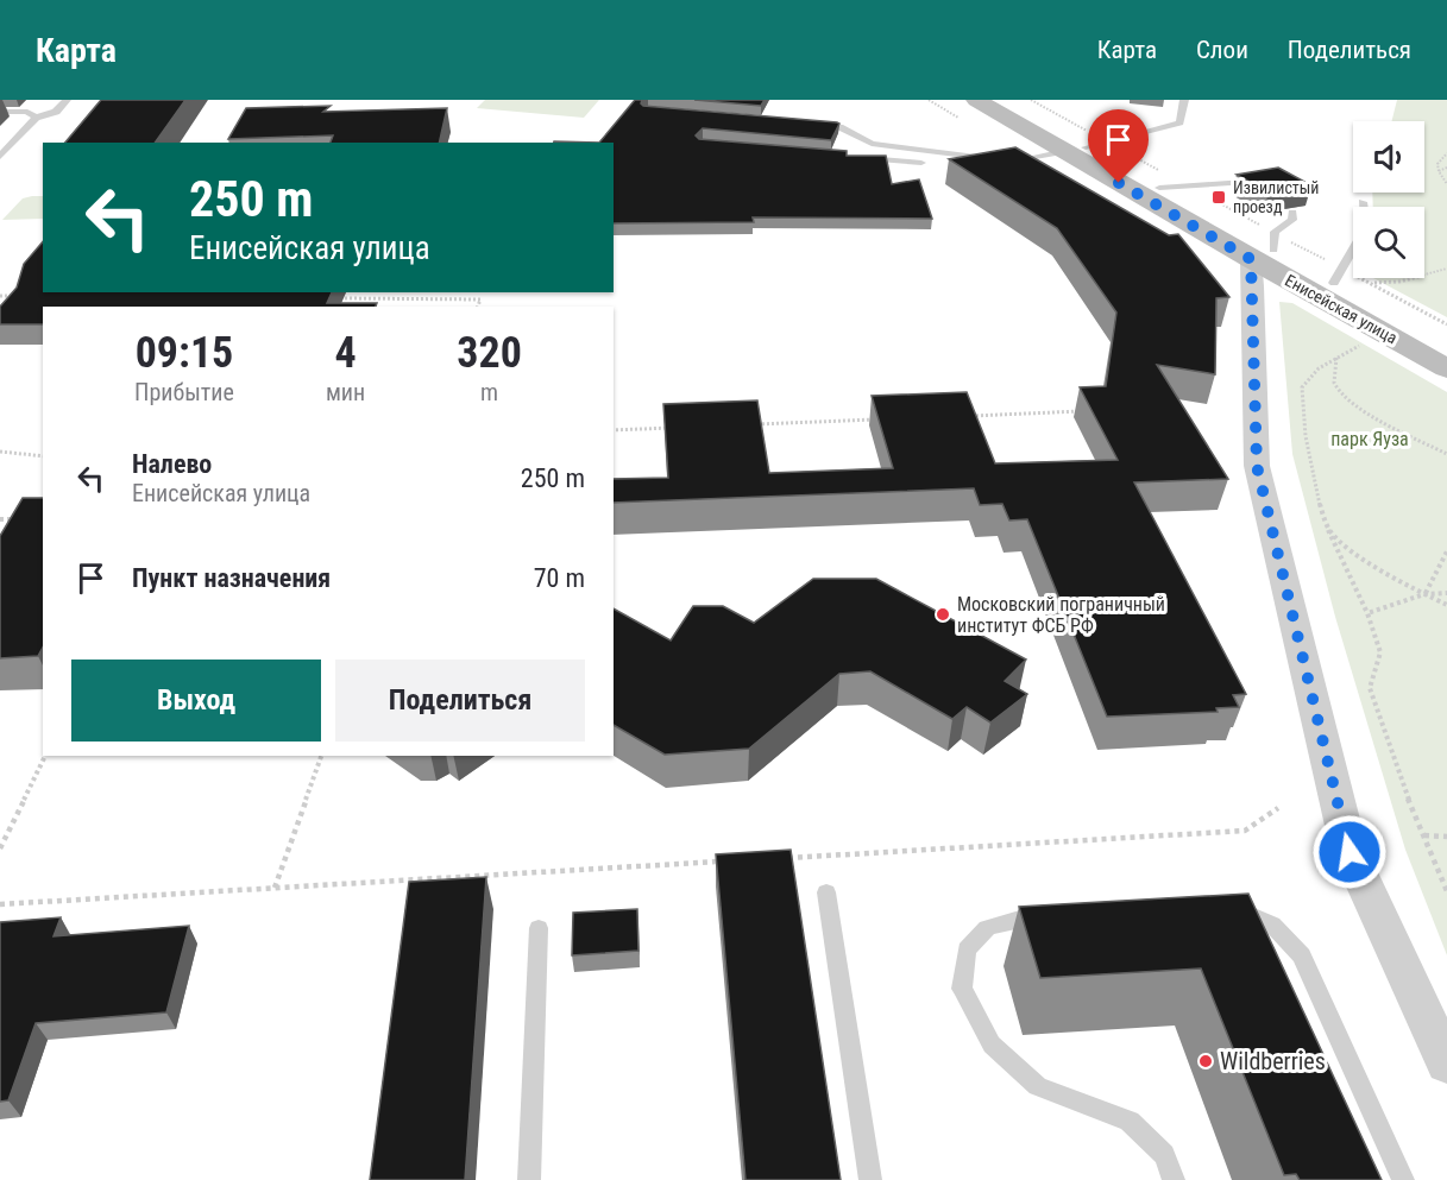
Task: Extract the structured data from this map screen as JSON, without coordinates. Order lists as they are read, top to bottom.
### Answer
{
  "streets": {
    "main road": ["Енисейская улица"]
  },
  "parks": ["парк Яуза"],
  "places": {
    "transit": ["Извилистый проезд"],
    "other": ["Московский пограничный институт ФСБ РФ", "Wildberries"]
  },
  "page": {
    "header": "Карта",
    "nav": ["Карта", "Слои", "Поделиться"],
    "turn": ["250 m", "Енисейская улица"],
    "eta": [
      "09:15",
      "Прибытие",
      "4",
      "мин",
      "320",
      "m"
    ],
    "list": [
      {
        "name": "Налево",
        "note": "Енисейская улица",
        "value": "250 m"
      },
      {
        "name": "Пункт назначения",
        "value": "70 m"
      }
    ],
    "buttons": ["Выход", "Поделиться"]
  }
}
